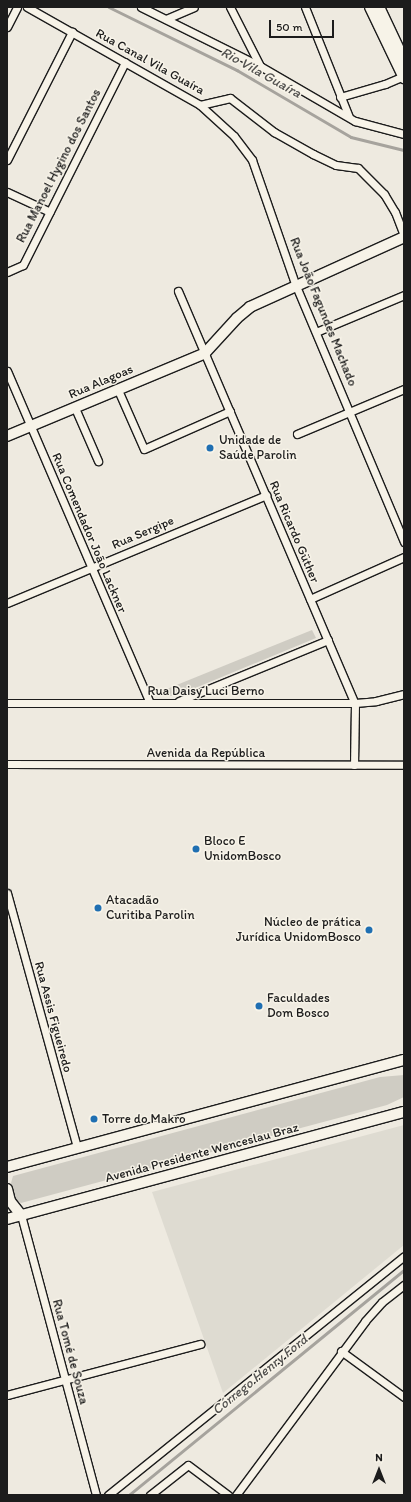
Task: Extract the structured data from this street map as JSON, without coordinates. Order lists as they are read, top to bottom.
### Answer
{
  "streets": {
    "main road": ["Rua Alagoas", "Avenida Presidente Wenceslau Braz"],
    "street": [
      "Rua Canal Vila Guaíra",
      "Rua Manoel Hygino dos Santos",
      "Rua João Fagundes Machado",
      "Rua Ricardo Güther",
      "Rua Comendador João Lackner",
      "Rua Sergipe",
      "Rua Daisy Luci Berno",
      "Avenida da República",
      "Rua Assis Figueiredo",
      "Rua Tomé de Souza"
    ]
  },
  "crossings": [
    ["Rua Canal Vila Guaíra", "Rua Manoel Hygino dos Santos"],
    ["Rua Canal Vila Guaíra", "Rua João Fagundes Machado"],
    ["Rua Alagoas", "Rua Ricardo Güther"],
    ["Rua Alagoas", "Rua Comendador João Lackner"],
    ["Rua Ricardo Güther", "Rua Sergipe"],
    ["Rua Ricardo Güther", "Rua Daisy Luci Berno"],
    ["Rua Ricardo Güther", "Avenida da República"],
    ["Rua Comendador João Lackner", "Rua Sergipe"],
    ["Rua Comendador João Lackner", "Rua Daisy Luci Berno"],
    ["Avenida Presidente Wenceslau Braz", "Rua Tomé de Souza"]
  ],
  "water": ["Rio Vila Guaíra", "Córrego Henry Ford"],
  "places": [
    "Unidade de Saúde Parolin",
    "Bloco E UnidomBosco",
    "Atacadão Curitiba Parolin",
    "Núcleo de prática Jurídica UnidomBosco",
    "Faculdades Dom Bosco",
    "Torre do Makro"
  ],
  "scale_bar": "50 m",
  "north": "top"
}
